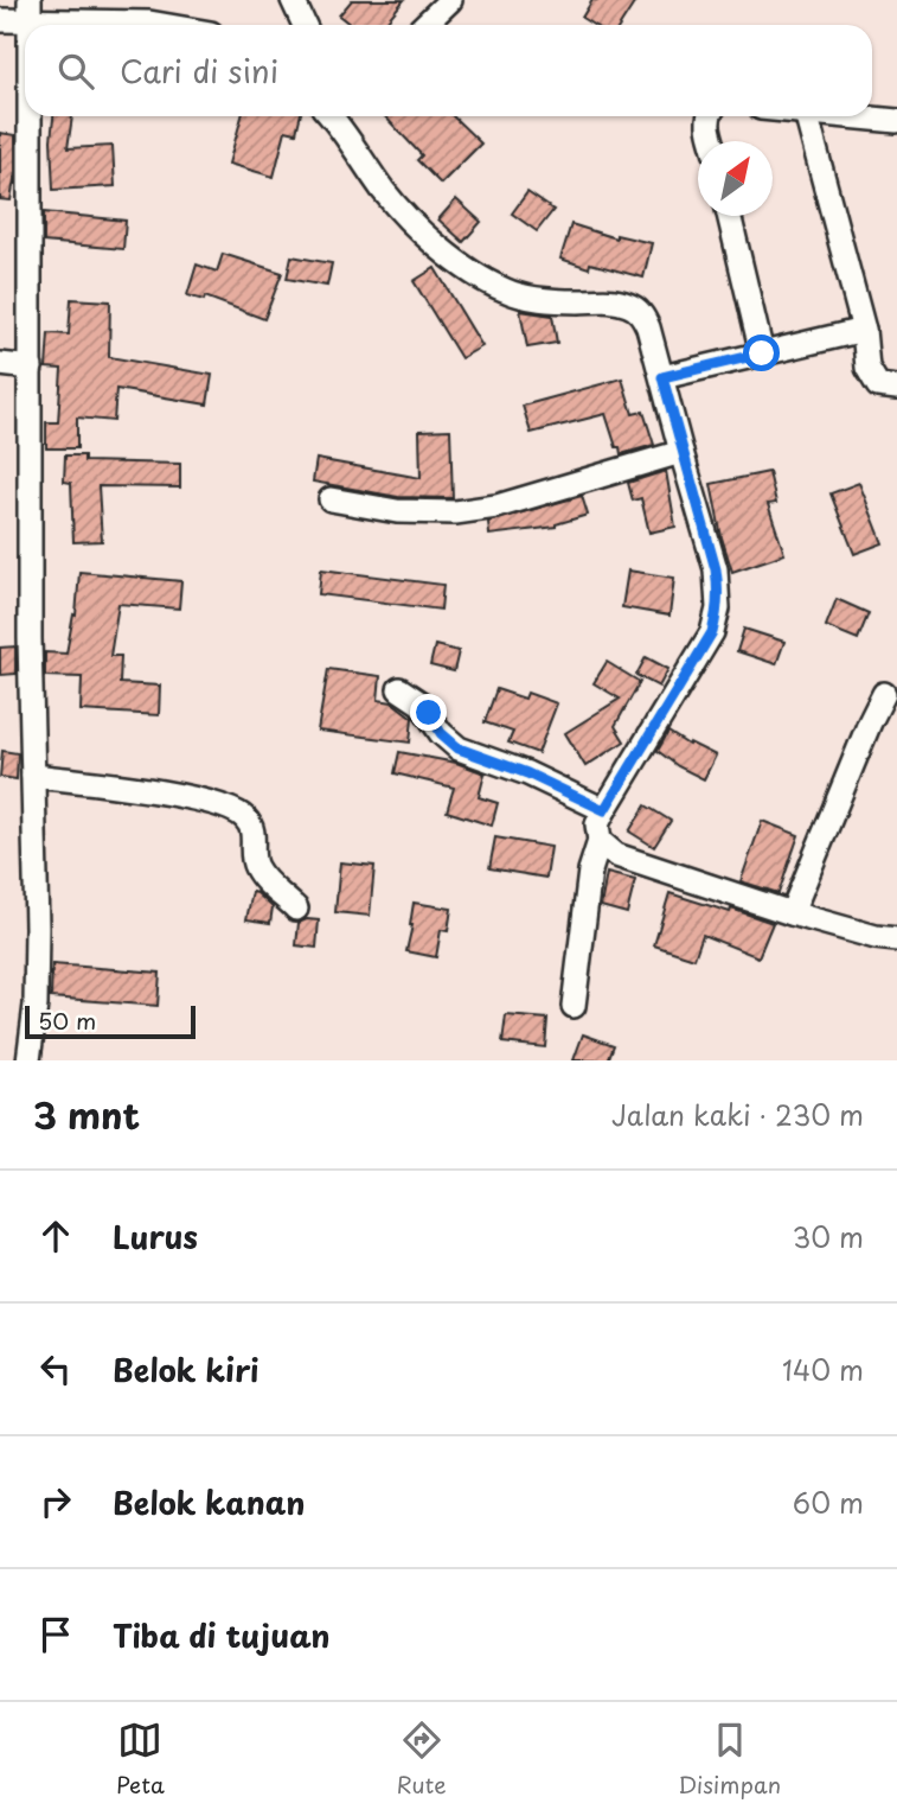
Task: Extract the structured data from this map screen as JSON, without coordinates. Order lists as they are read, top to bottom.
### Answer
{
  "scale_bar": "50 m",
  "north": "top right",
  "page": {
    "search": "Cari di sini",
    "scale": "50 m",
    "heading": ["3 mnt", "Jalan kaki · 230 m"],
    "list": [
      ["Lurus", "30 m"],
      ["Belok kiri", "140 m"],
      ["Belok kanan", "60 m"],
      "Tiba di tujuan"
    ],
    "nav": ["Peta", "Rute", "Disimpan"]
  }
}
